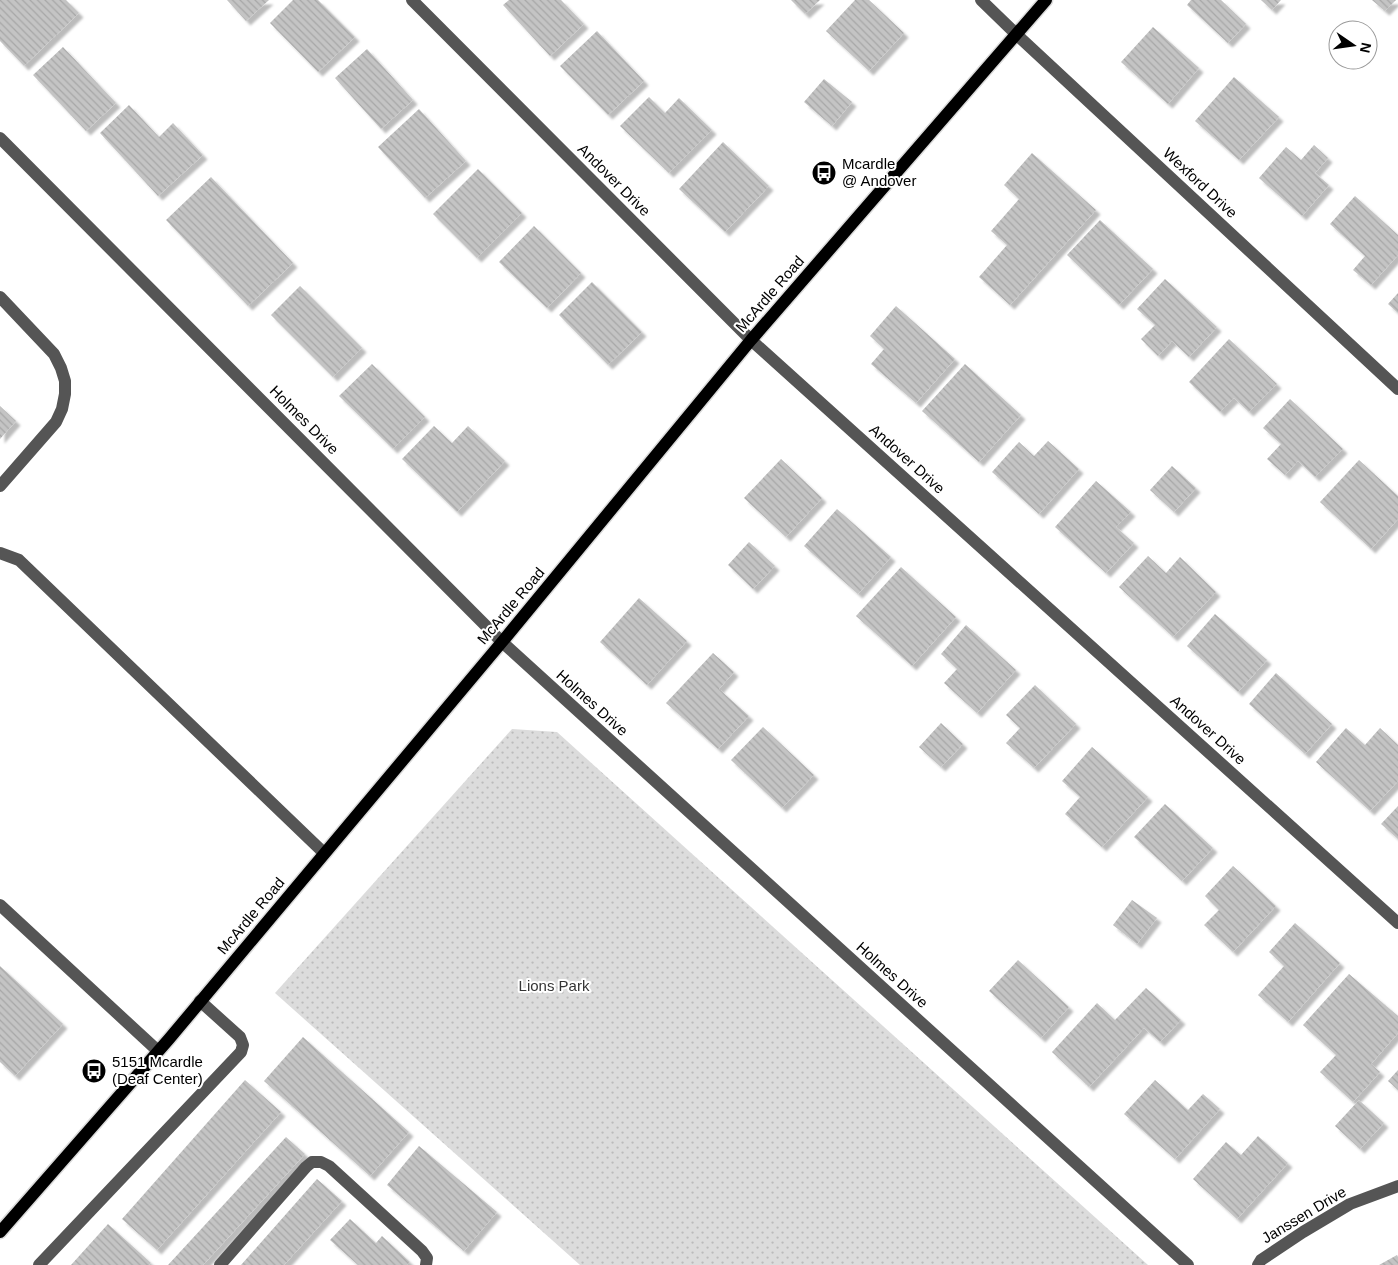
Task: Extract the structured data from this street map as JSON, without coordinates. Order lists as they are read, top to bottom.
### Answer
{
  "streets": {
    "main road": ["McArdle Road"],
    "street": [
      "Andover Drive",
      "Wexford Drive",
      "Holmes Drive",
      "Janssen Drive"
    ]
  },
  "crossings": [
    ["Andover Drive", "McArdle Road"],
    ["Wexford Drive", "McArdle Road"],
    ["McArdle Road", "Holmes Drive"]
  ],
  "parks": ["Lions Park"],
  "places": {
    "bus stop": ["Mcardle @ Andover", "5151 Mcardle (Deaf Center)"]
  },
  "north": "right"
}
